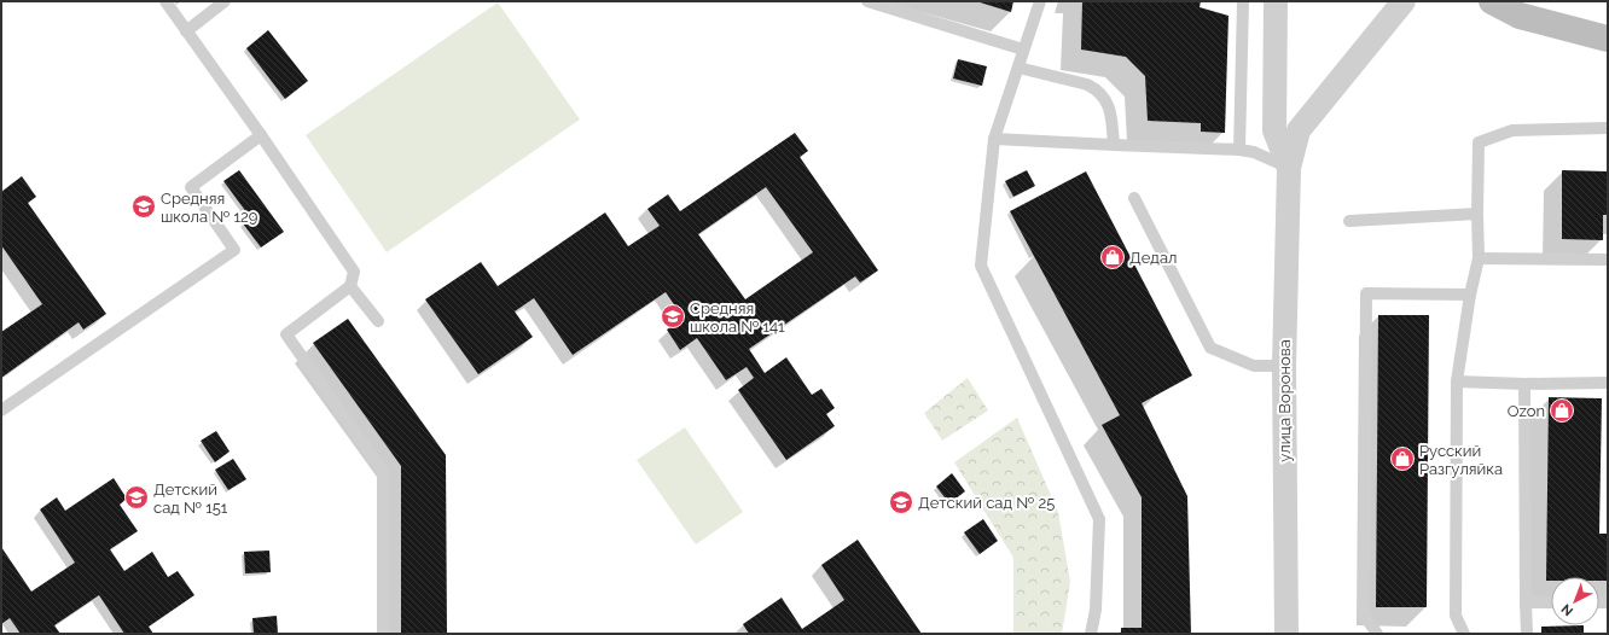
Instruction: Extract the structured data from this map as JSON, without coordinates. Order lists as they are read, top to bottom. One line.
{"streets":{"street":["улица Воронова"]},"places":{"school or university":["Средняя школа № 129","Средняя школа № 141","Детский сад № 151","Детский сад № 25"],"shop":["Дедал","Ozon","Русский Разгуляйка"]},"north":"bottom left"}
